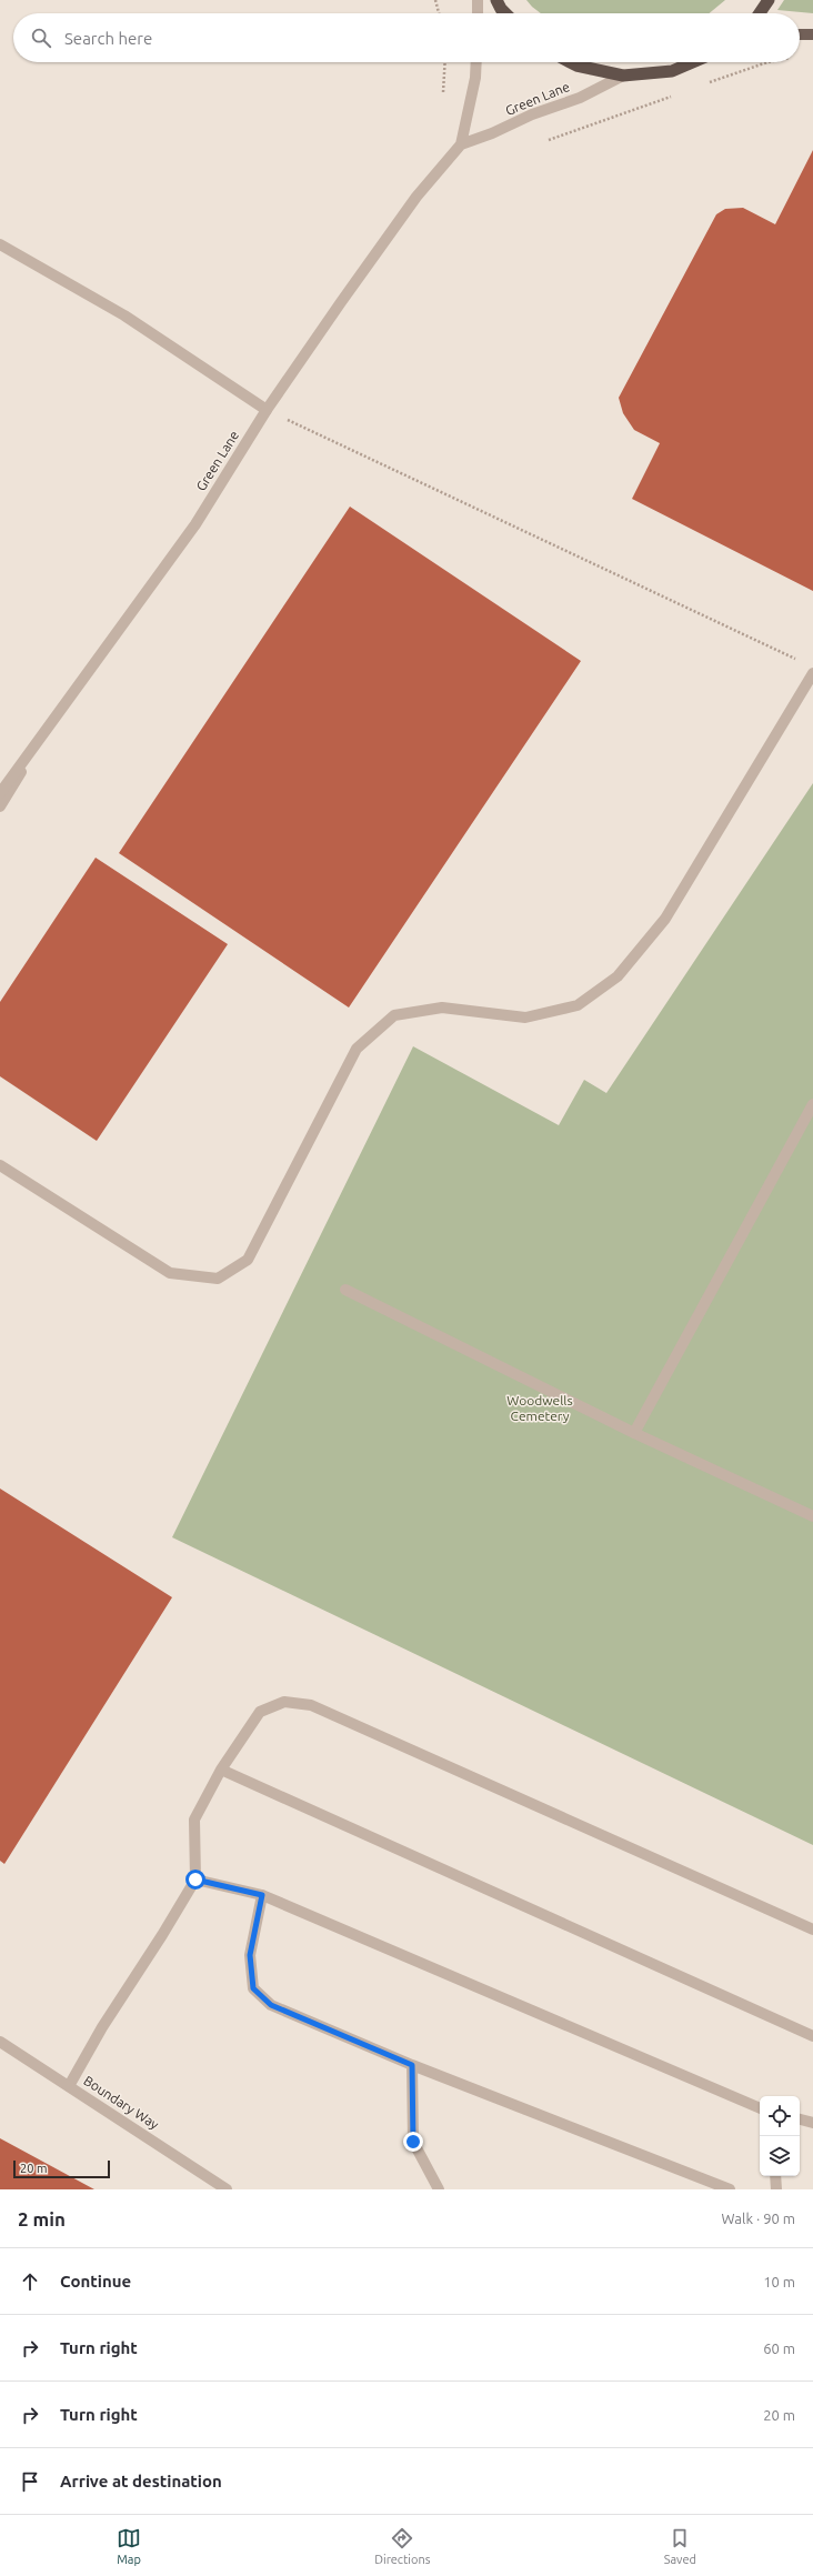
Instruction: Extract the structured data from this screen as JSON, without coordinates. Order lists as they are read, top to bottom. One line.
{"streets":{"street":["Green Lane","Boundary Way"]},"parks":["Woodwells Cemetery"],"scale_bar":"20 m","page":{"search":"Search here","scale":"20 m","heading":["2 min","Walk · 90 m"],"list":[["Continue","10 m"],["Turn right","60 m"],["Turn right","20 m"],"Arrive at destination"],"nav":["Map","Directions","Saved"]}}
